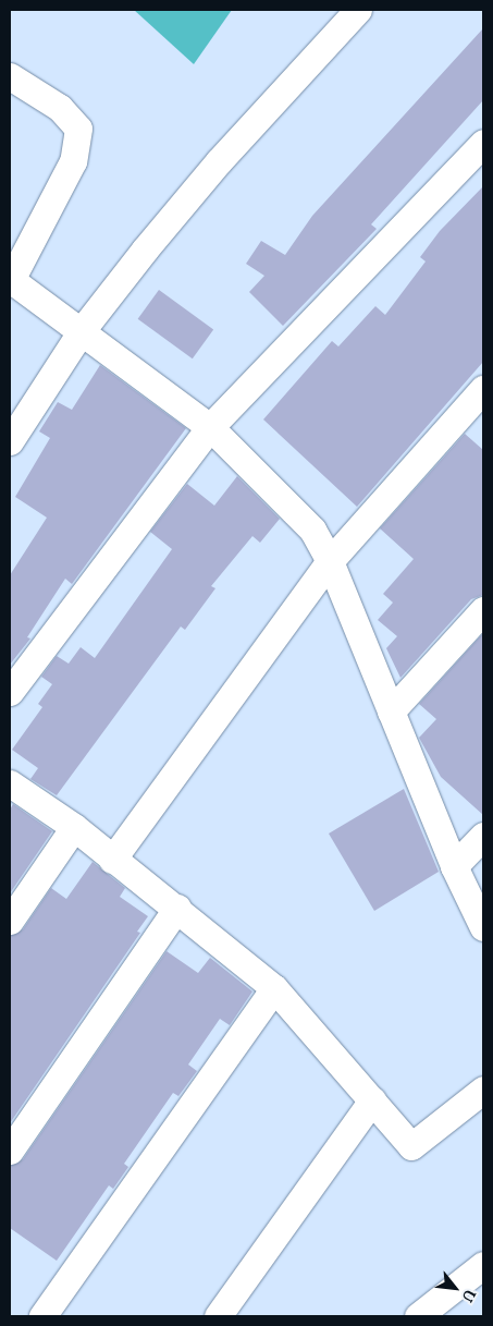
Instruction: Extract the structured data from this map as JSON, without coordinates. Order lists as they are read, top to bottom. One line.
{"north":"bottom right"}
